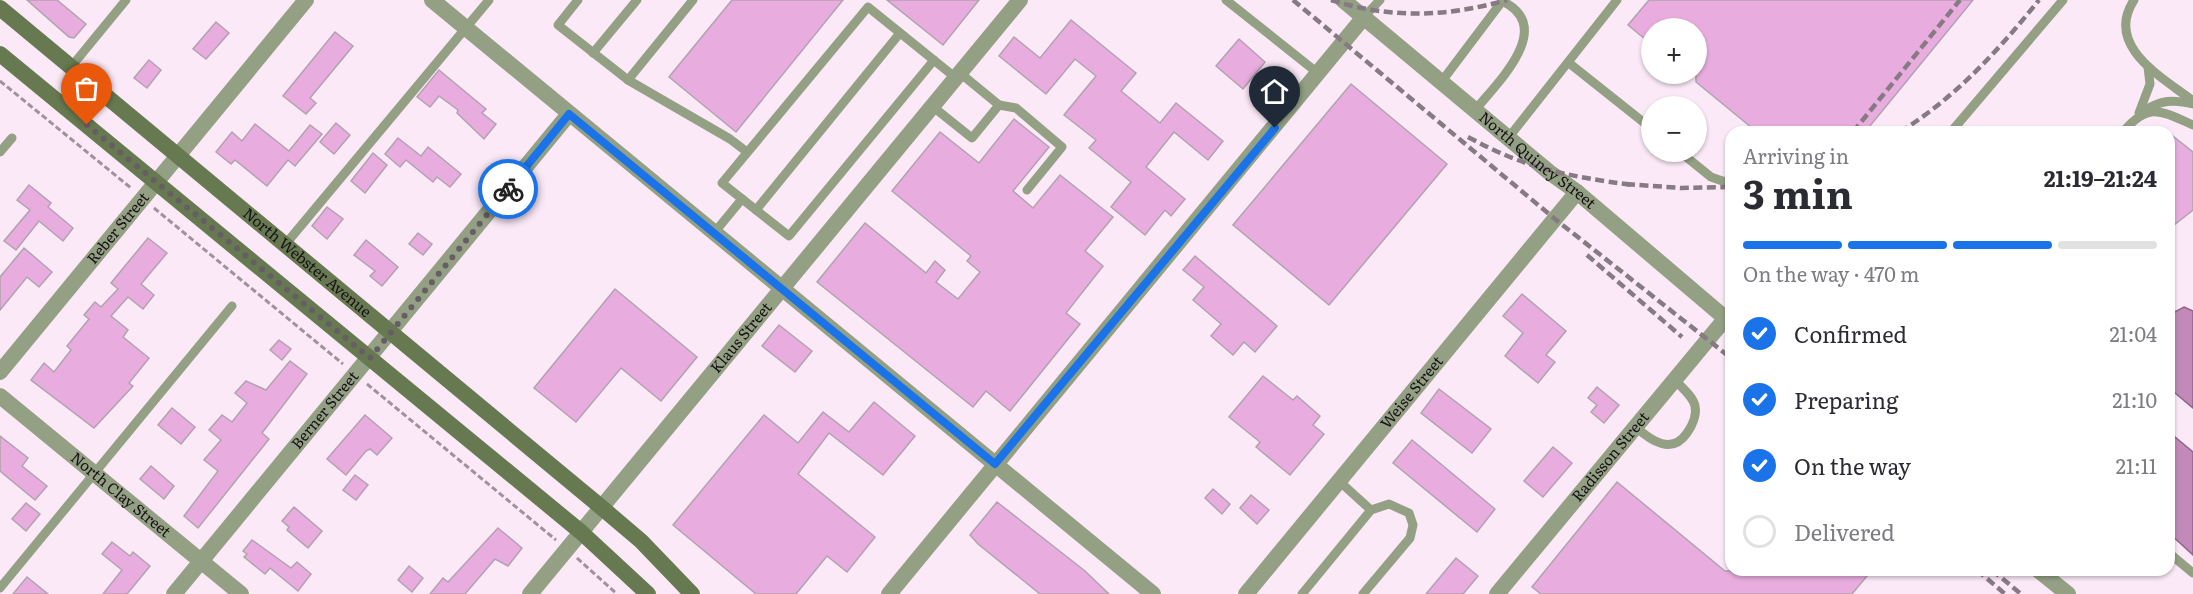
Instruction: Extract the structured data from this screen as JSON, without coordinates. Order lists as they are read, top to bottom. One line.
{"streets":{"main road":["North Webster Avenue"],"street":["North Quincy Street","Reber Street","Klaus Street","Weise Street","Berner Street","Radisson Street","North Clay Street"]},"crossings":[["North Quincy Street","Weise Street"],["Reber Street","North Webster Avenue"],["North Webster Avenue","Klaus Street"],["North Webster Avenue","Berner Street"],["Berner Street","North Clay Street"]],"page":{"map_buttons":["+","−"],"heading":["3 min","Arriving in","21:19–21:24"],"bar":"On the way · 470 m","list":[["Confirmed","21:04"],["Preparing","21:10"],["On the way","21:11"],"Delivered"]}}
